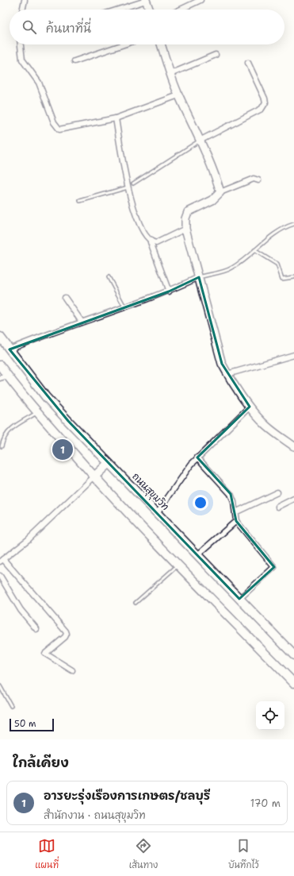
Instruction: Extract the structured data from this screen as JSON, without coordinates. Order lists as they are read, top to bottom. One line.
{"streets":{"main road":["ถนนสุขุมวิท"]},"scale_bar":"50 m","page":{"search":"ค้นหาที่นี่","pins":"1","scale":"50 m","heading":"ใกล้เคียง","list":[{"mark":"1","name":"อารยะรุ่งเรืองการเกษตร/ชลบุรี","note":"สำนักงาน · ถนนสุขุมวิท","value":"170 m"}],"nav":["แผนที่","เส้นทาง","บันทึกไว้"]}}
